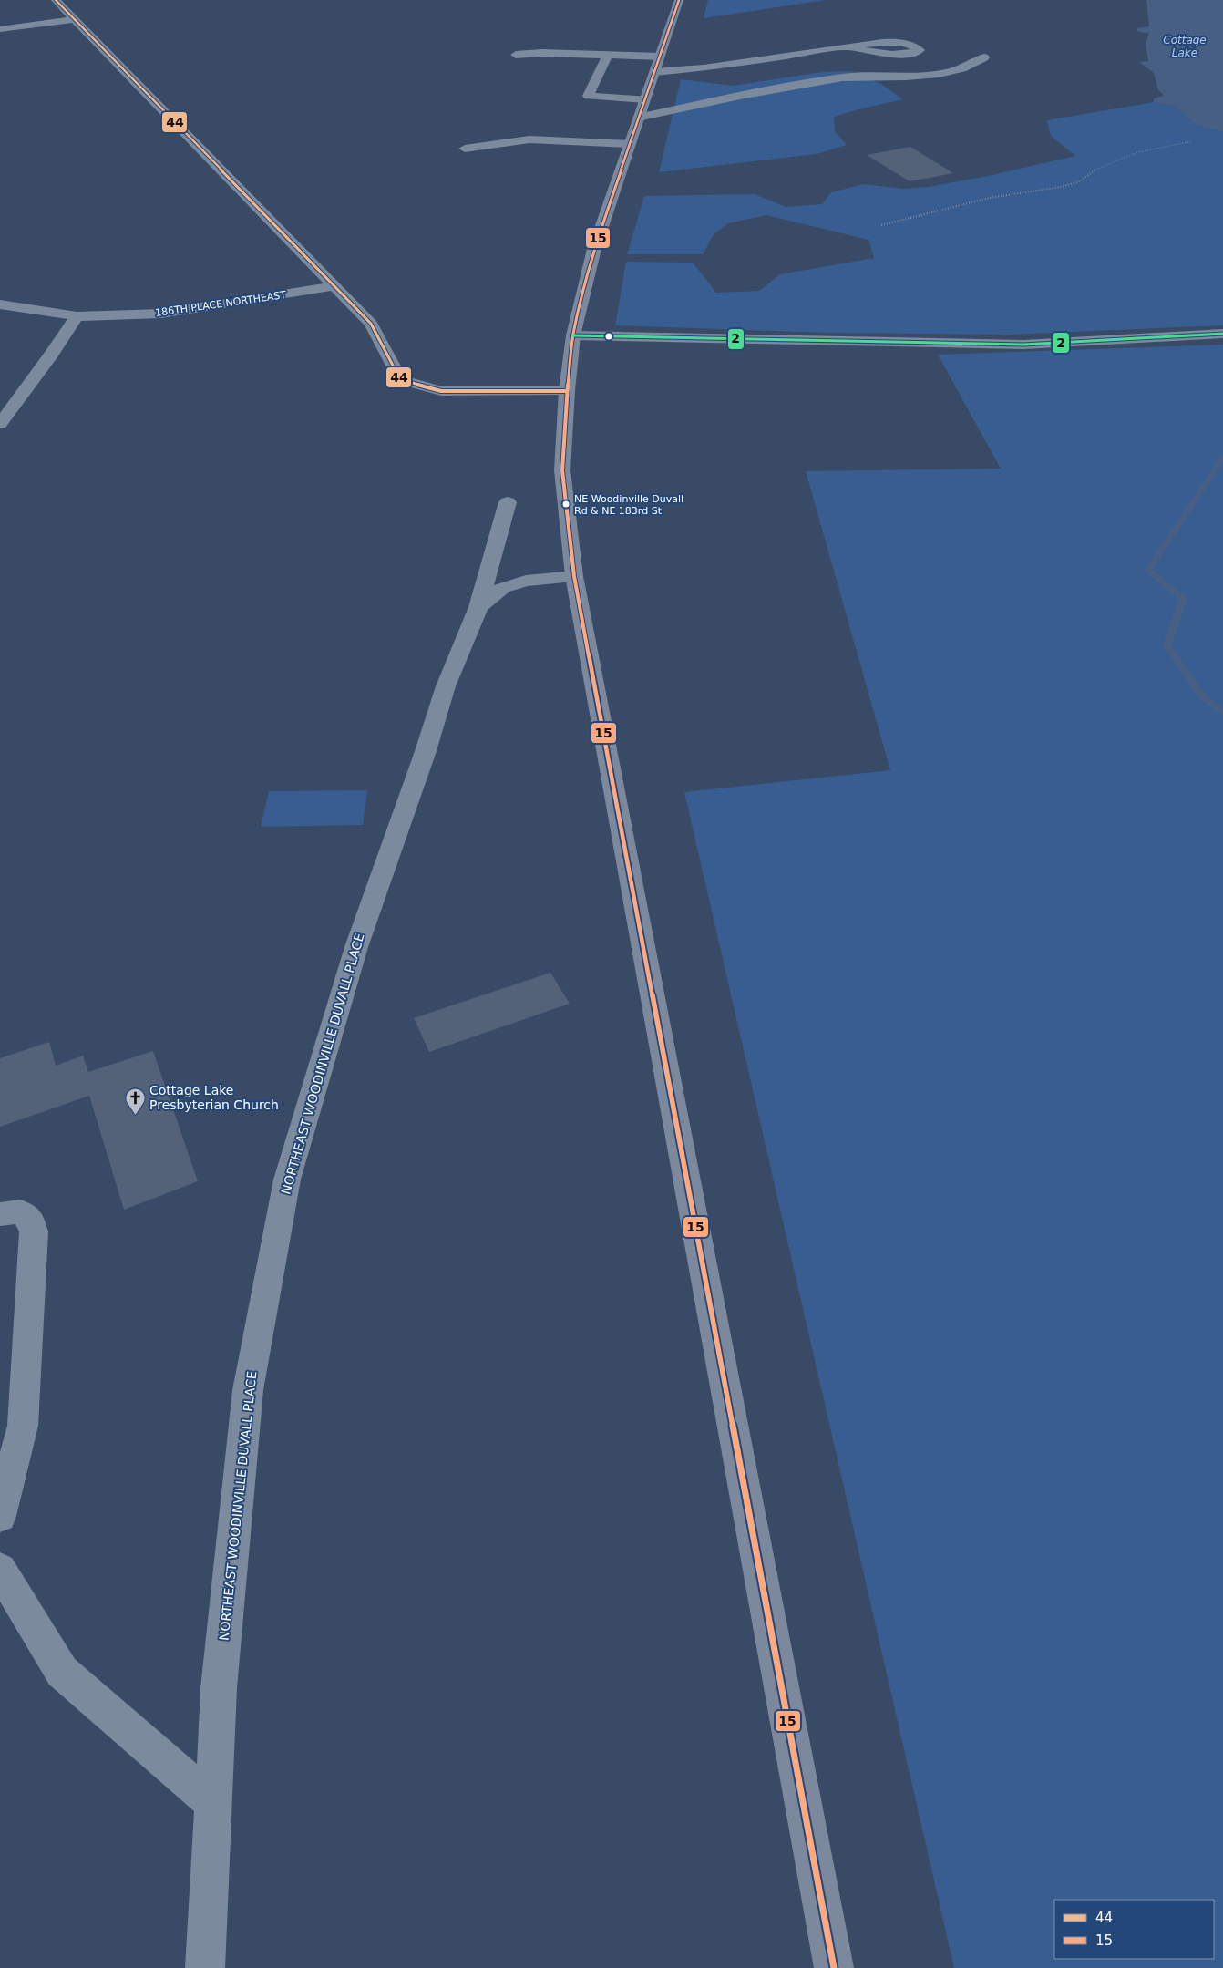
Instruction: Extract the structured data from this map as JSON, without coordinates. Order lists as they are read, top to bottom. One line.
{"streets":{"street":["186TH PLACE NORTHEAST","NORTHEAST WOODINVILLE DUVALL PLACE"]},"water":["Cottage Lake"],"places":{"other":["NE Woodinville Duvall Rd & NE 183rd St"],"church":["Cottage Lake Presbyterian Church"]},"lines":["transit line 44","transit line 15","transit line 2"],"legend":["44","15"]}
